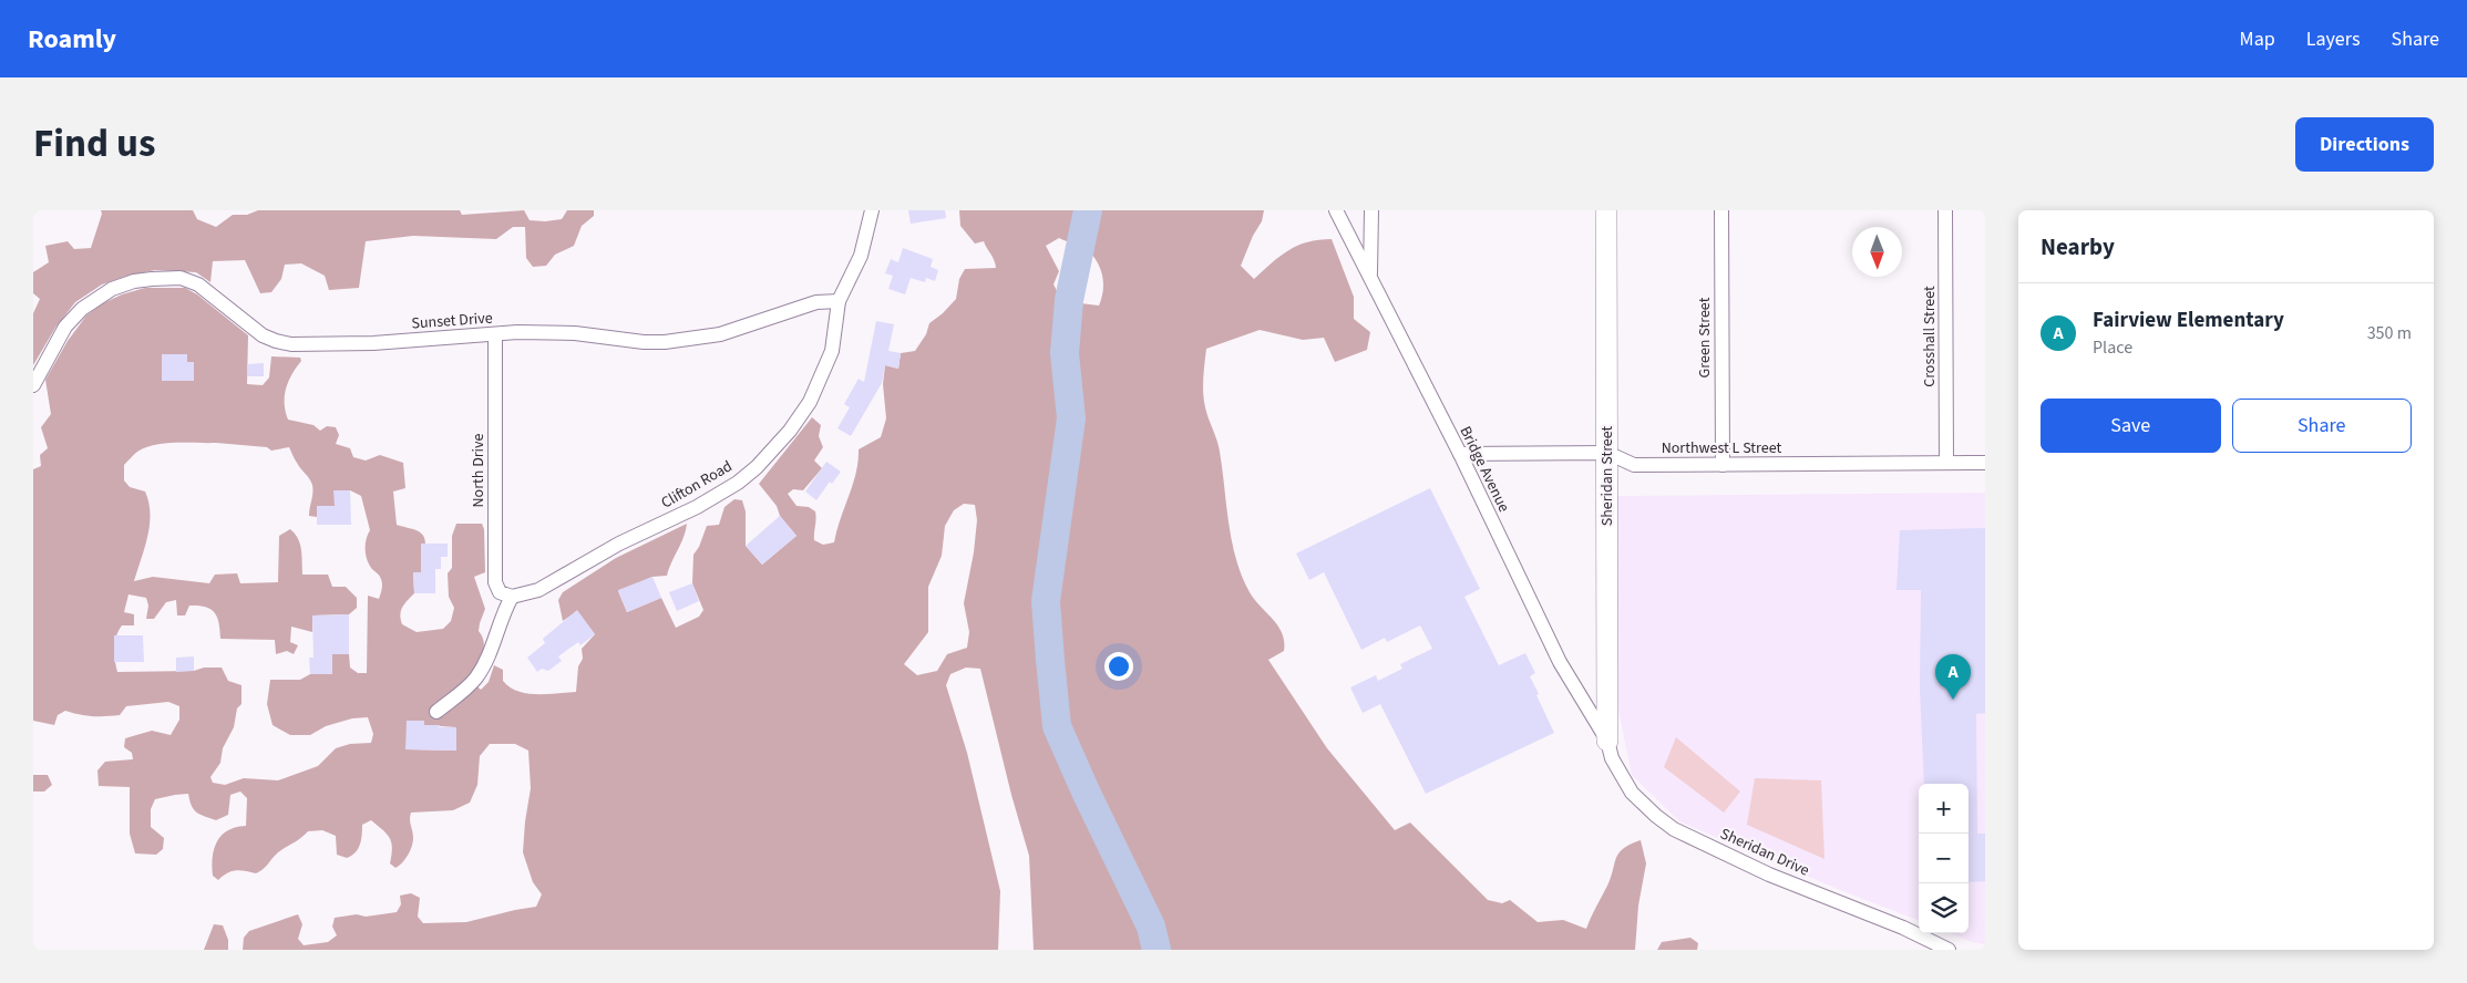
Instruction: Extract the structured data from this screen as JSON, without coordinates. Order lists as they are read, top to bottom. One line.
{"streets":{"street":["Sunset Drive","Crosshall Street","Green Street","Northwest L Street","Bridge Avenue","North Drive","Sheridan Street","Clifton Road","Sheridan Drive"]},"crossings":[["Sunset Drive","North Drive"],["Sunset Drive","Clifton Road"],["Crosshall Street","Northwest L Street"],["Green Street","Northwest L Street"],["Northwest L Street","Bridge Avenue"],["Northwest L Street","Sheridan Street"],["Bridge Avenue","Sheridan Street"],["Bridge Avenue","Sheridan Drive"],["North Drive","Clifton Road"],["Sheridan Street","Sheridan Drive"]],"north":"bottom","page":{"header":"Roamly","nav":["Map","Layers","Share"],"title":"Find us","buttons":["Directions",["Save","Share"]],"heading":"Nearby","list":[{"mark":"A","name":"Fairview Elementary","note":"Place","value":"350 m"}],"pins":"A","map_buttons":["+","−"]}}
